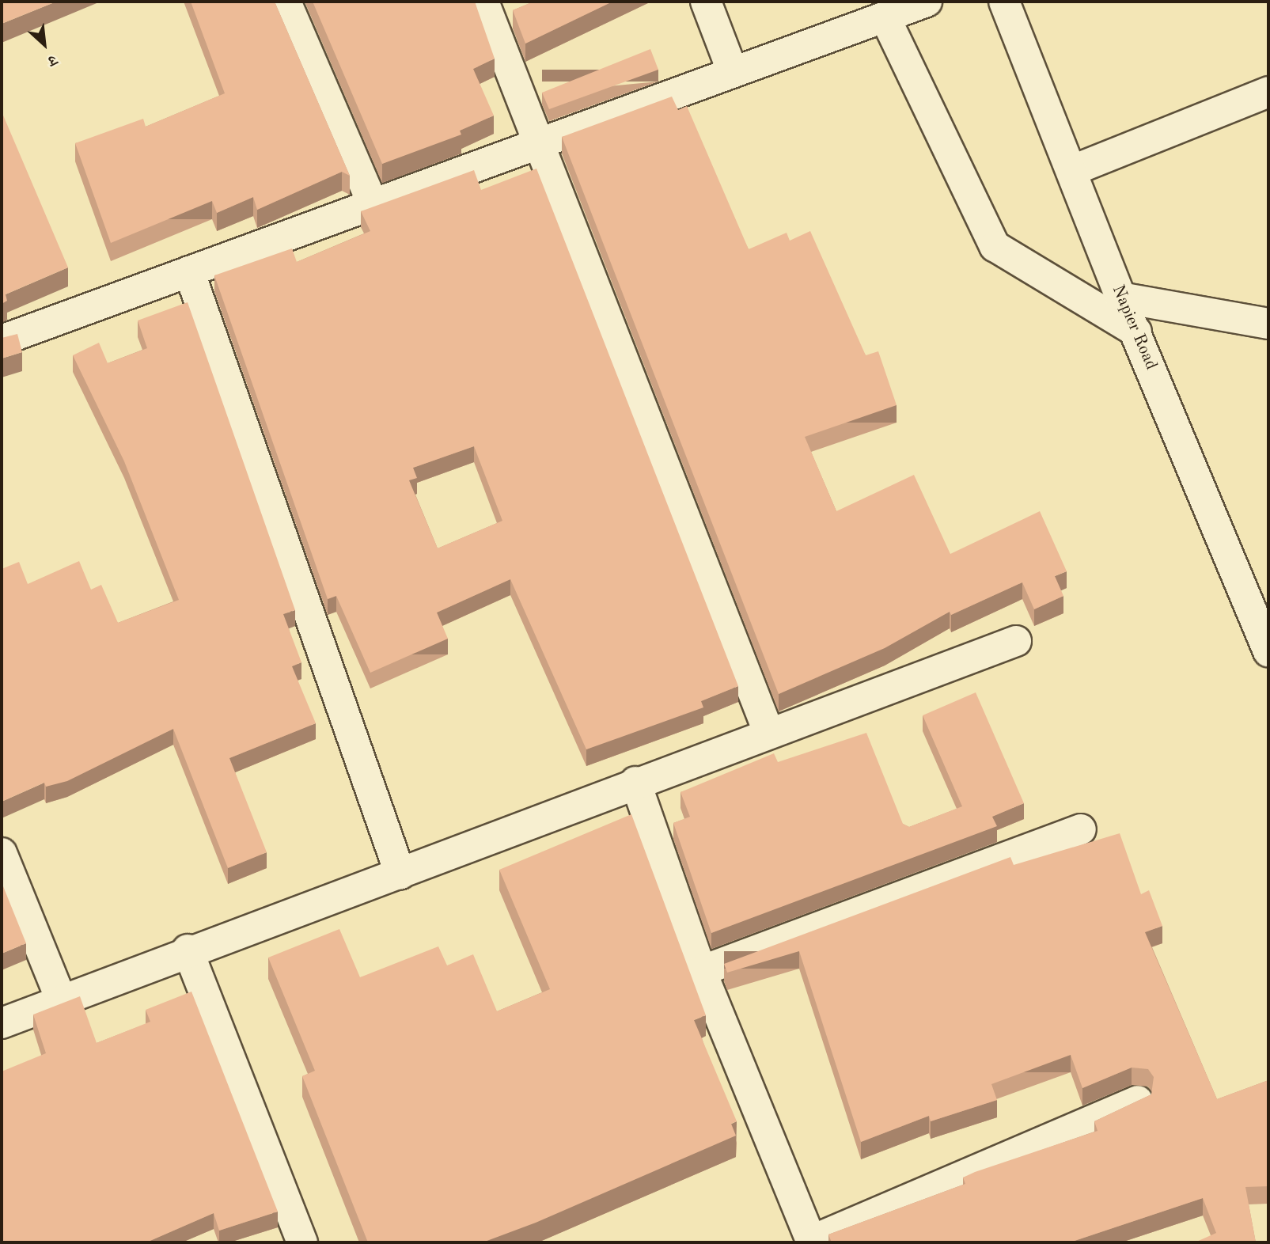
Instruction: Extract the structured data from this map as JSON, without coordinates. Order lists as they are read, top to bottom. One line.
{"streets":{"street":["Napier Road"]},"north":"bottom right"}
